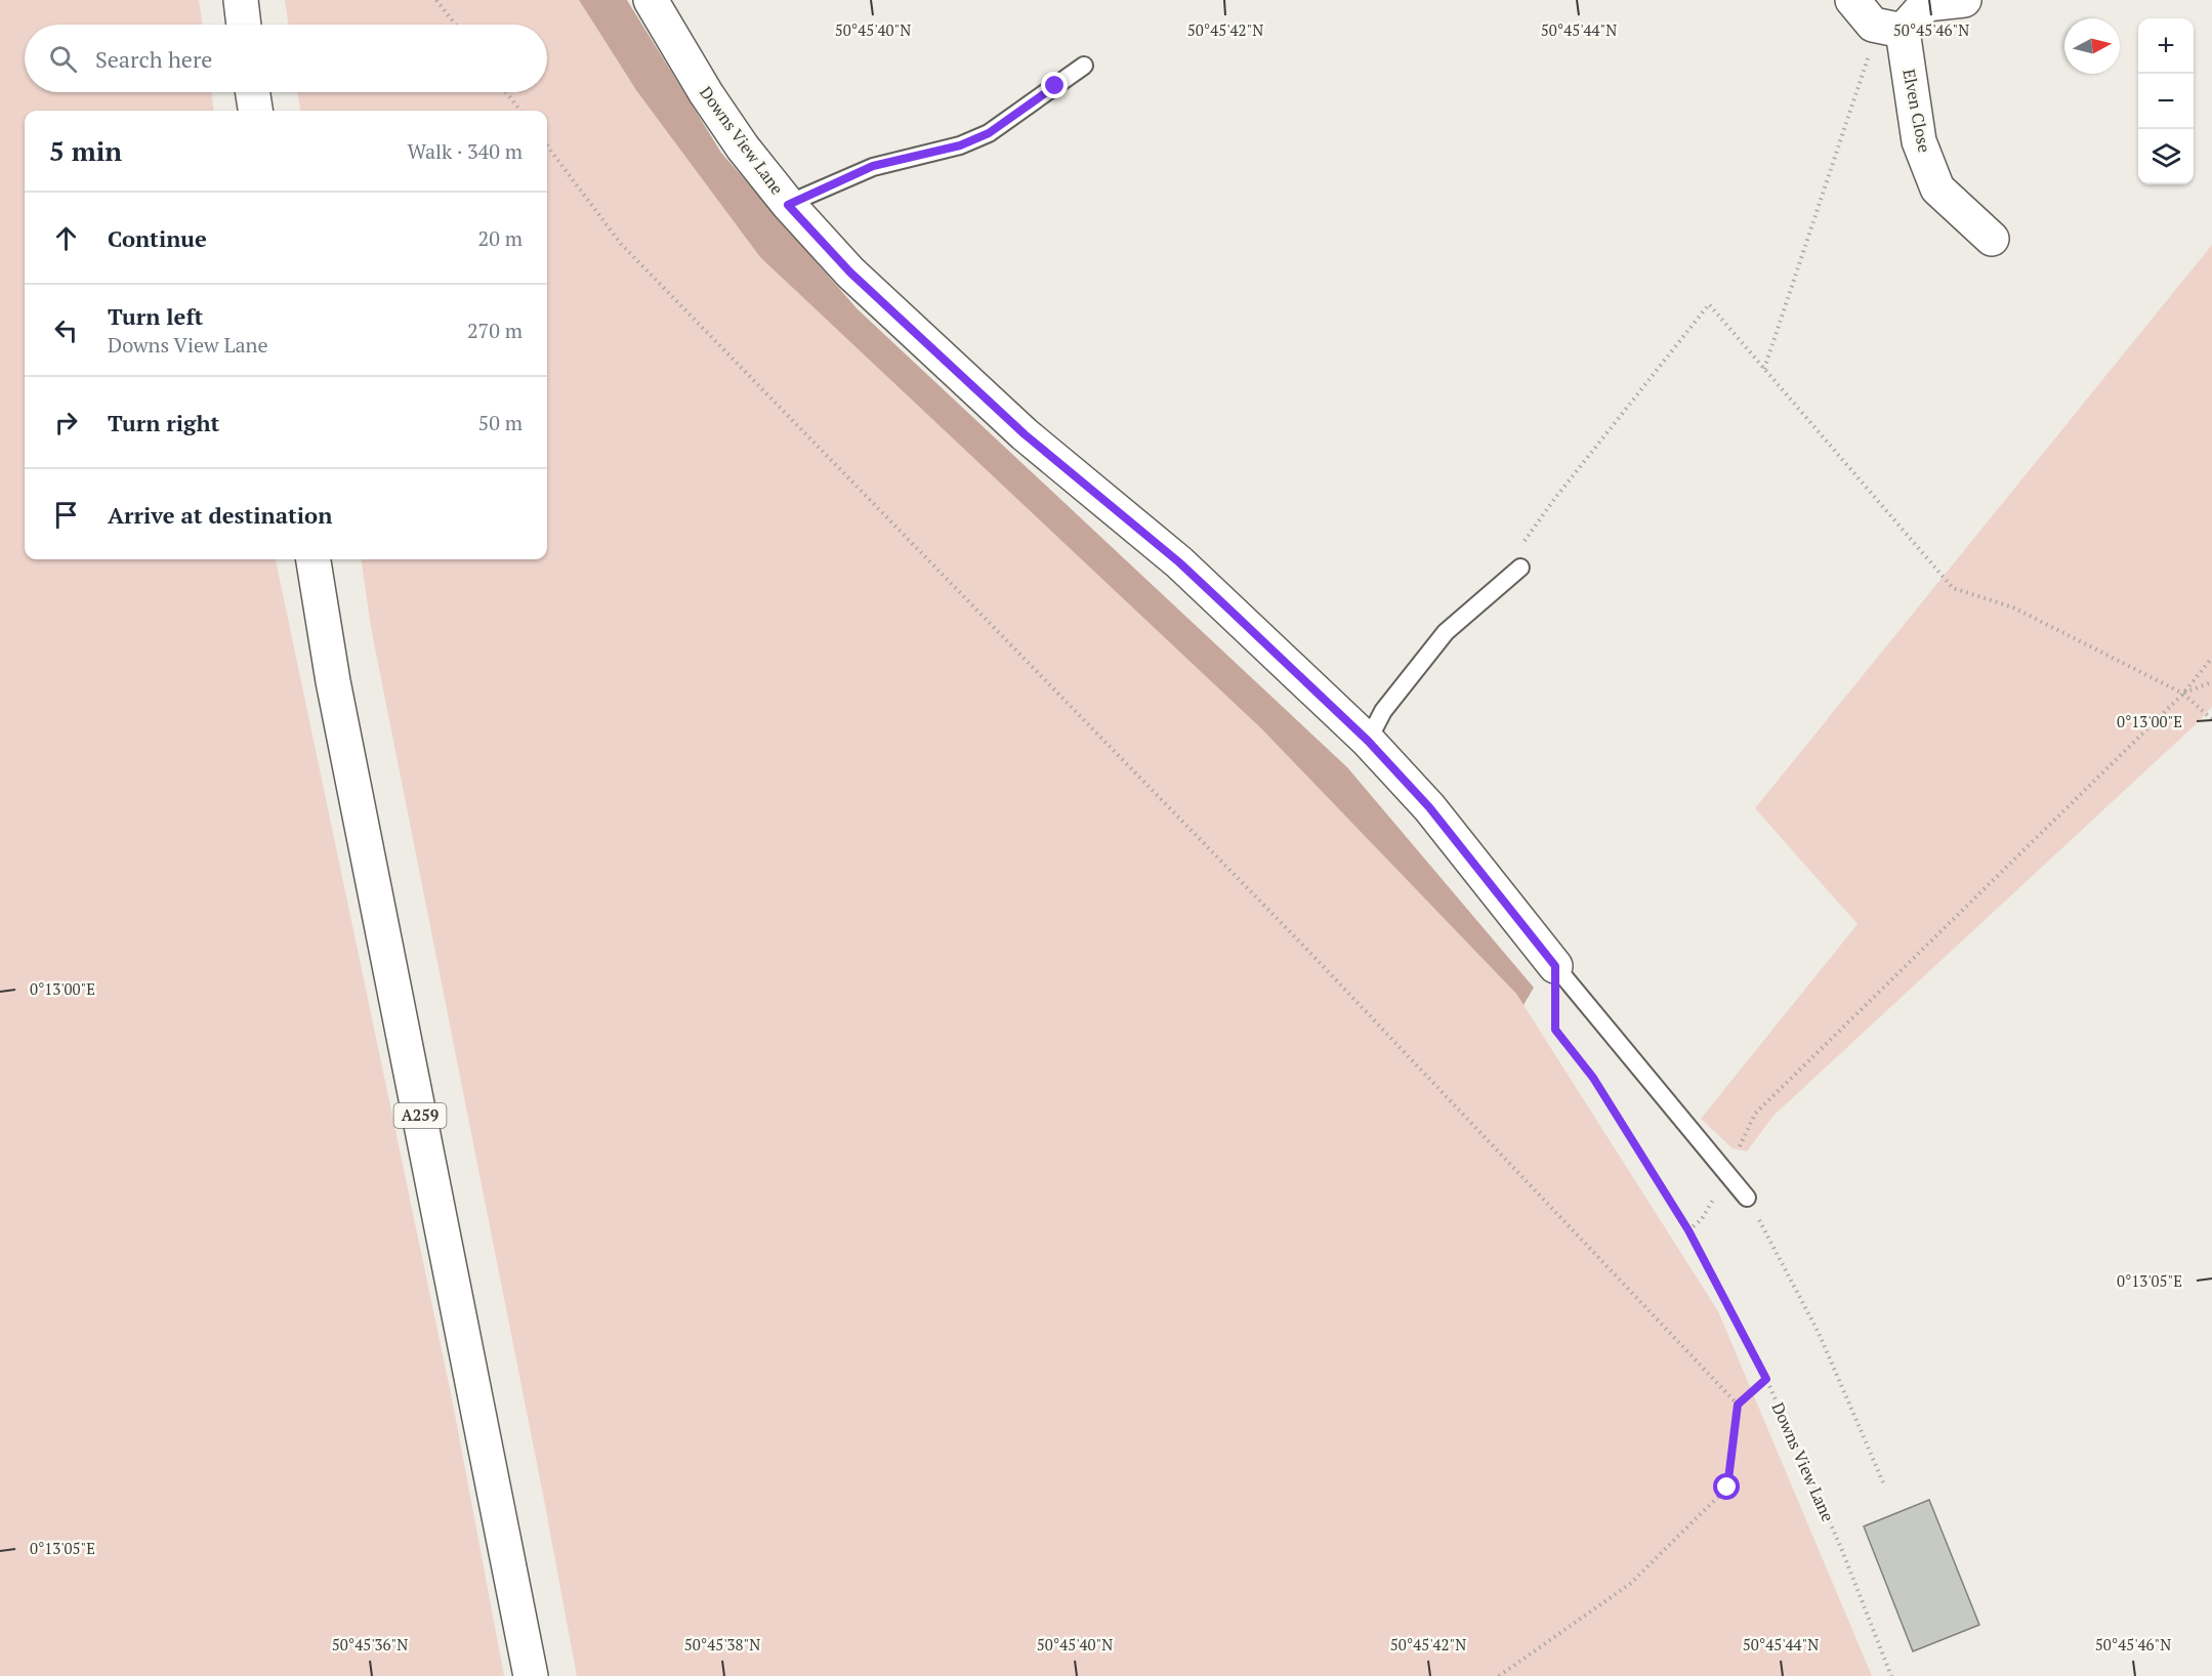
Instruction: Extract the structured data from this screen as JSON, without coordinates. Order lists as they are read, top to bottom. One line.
{"streets":{"street":["Elven Close","Downs View Lane","A259"]},"north":"right","page":{"map_buttons":["+","−"],"search":"Search here","heading":["5 min","Walk · 340 m"],"list":[["Continue","20 m"],["Turn left","Downs View Lane","270 m"],["Turn right","50 m"],"Arrive at destination"]},"coordinates":["50°45'40\"N","50°45'42\"N","50°45'44\"N","50°45'46\"N","0°13'00\"E","0°13'05\"E","50°45'36\"N","50°45'38\"N"]}
